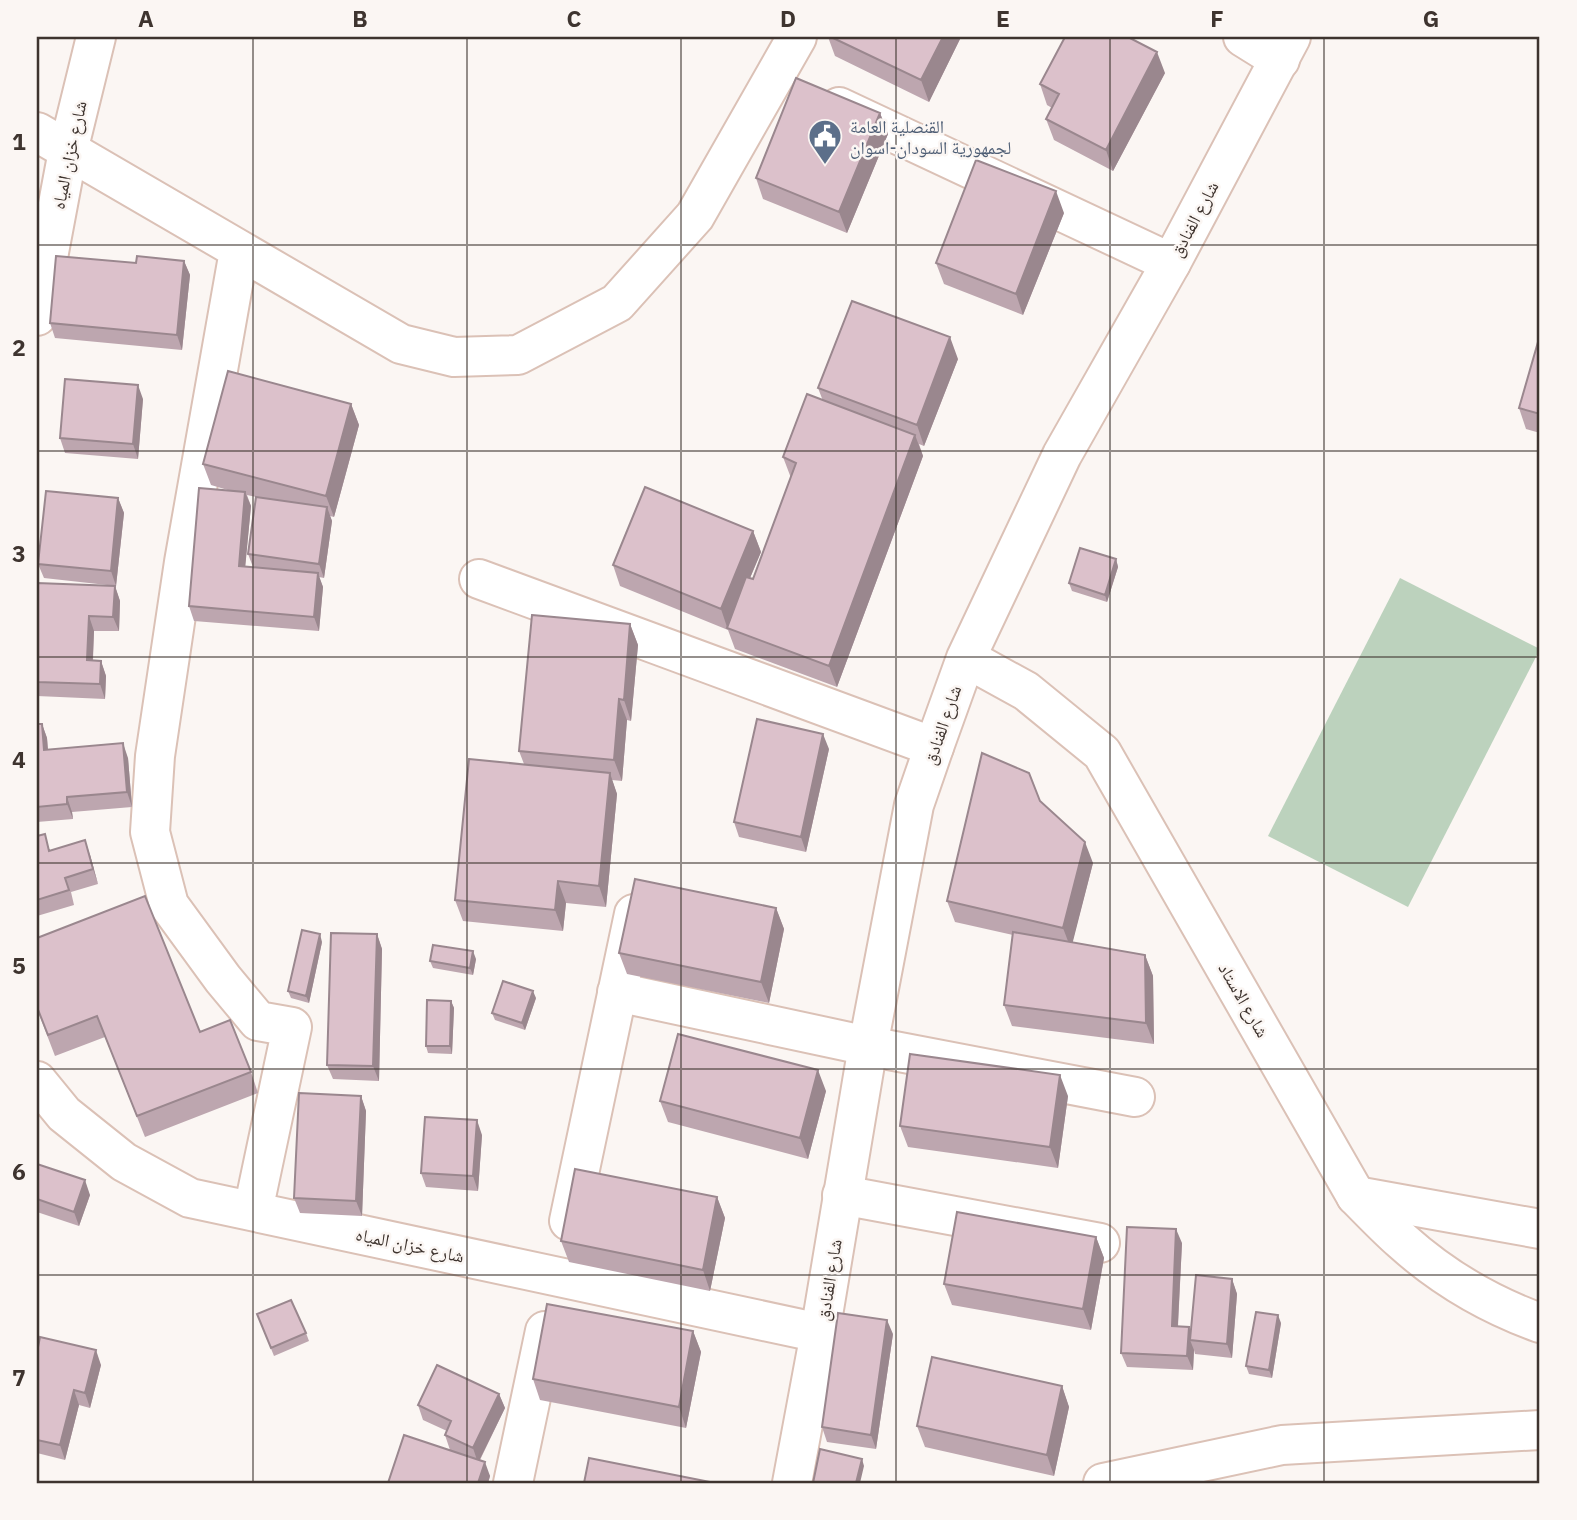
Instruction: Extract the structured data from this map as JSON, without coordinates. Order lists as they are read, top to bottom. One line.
{"streets":{"street":["شارع خزان المياه","شارع الفنادق","شارع الاستاد"]},"crossings":[["شارع خزان المياه","شارع الفنادق"],["شارع الفنادق","شارع الاستاد"]],"places":{"public building":["القنصلية العامة لجمهورية السودان-اسوان"]},"grid":{"columns":["A","B","C","D","E","F","G"],"rows":["1","2","3","4","5","6","7"]}}
